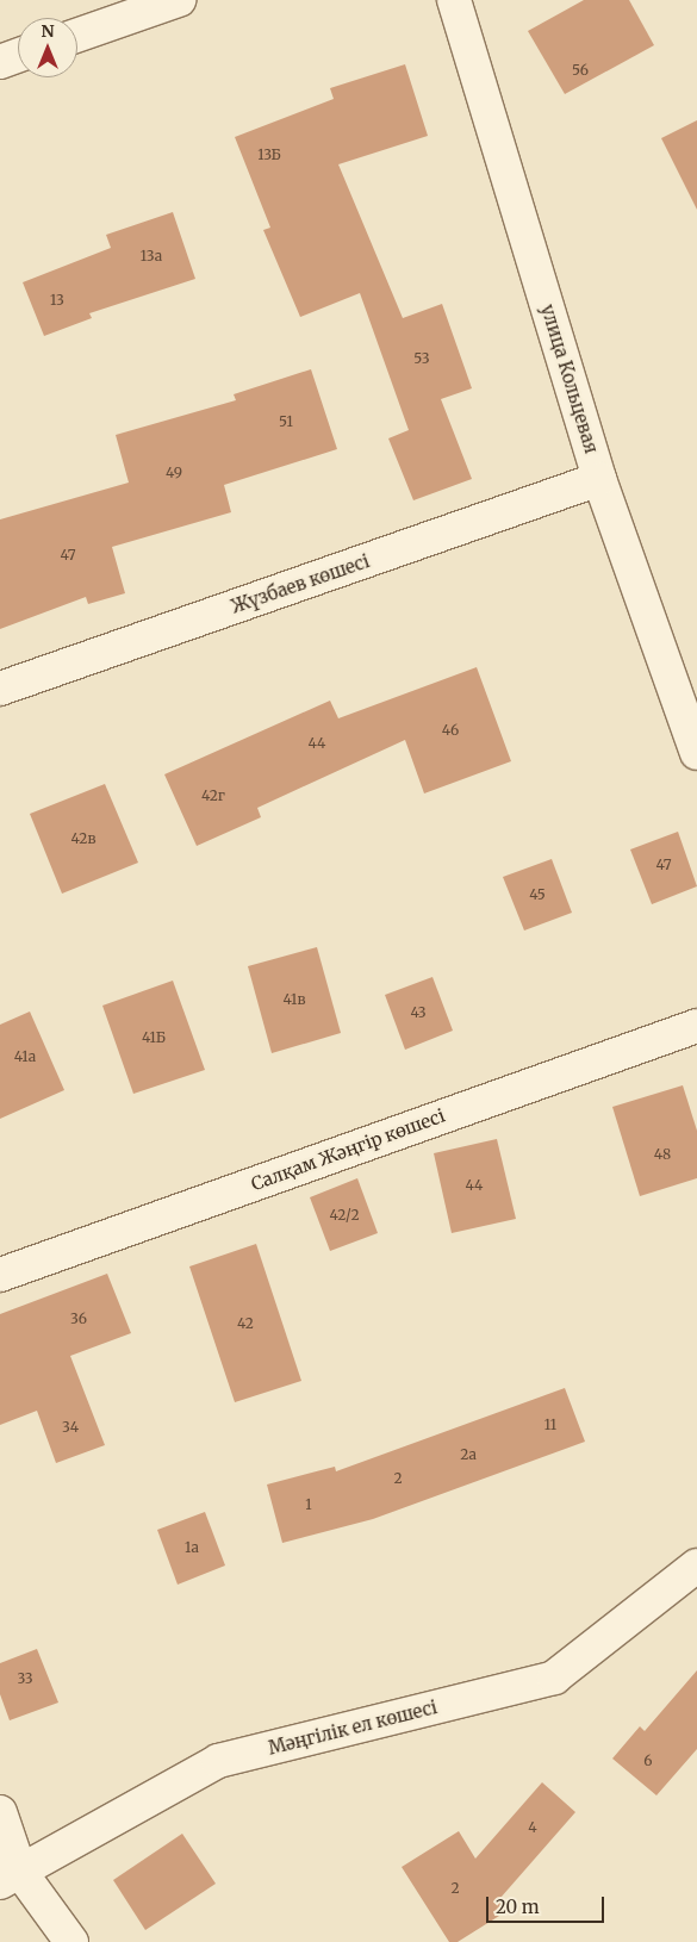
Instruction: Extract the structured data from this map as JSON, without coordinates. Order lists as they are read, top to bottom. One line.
{"streets":{"street":["улица Кольцевая","Жүзбаев көшесі","Салқам Жәңгір көшесі","Мәңгілік ел көшесі"]},"crossings":[["улица Кольцевая","Жүзбаев көшесі"]],"house_numbers":["56","13Б","13а","13","53","51","49","47","46","44","42г","42в","47","45","41в","43","41Б","41а","48","44","42/2","36","42","11","34","2а","2","1","1а","33","6","4","2"],"scale_bar":"20 m","north":"top"}
